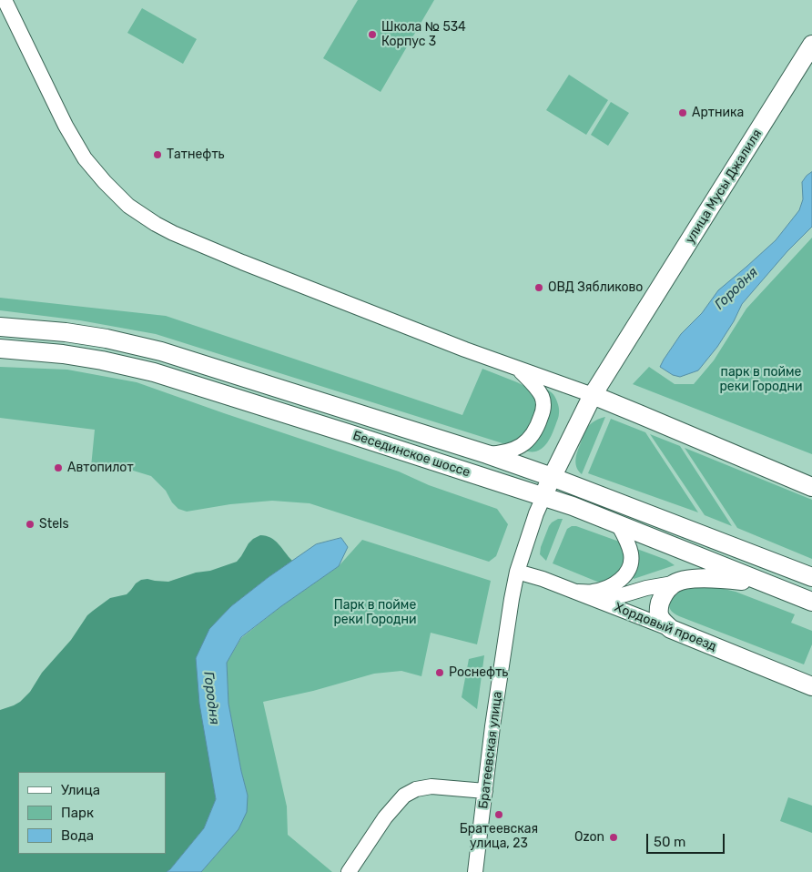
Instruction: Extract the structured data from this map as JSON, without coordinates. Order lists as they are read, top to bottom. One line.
{"streets":{"main road":["улица Мусы Джалиля","Бесединское шоссе","Хордовый проезд"],"street":["Братеевская улица"]},"crossings":[["улица Мусы Джалиля","Бесединское шоссе"],["улица Мусы Джалиля","Братеевская улица"],["Бесединское шоссе","Братеевская улица"],["Хордовый проезд","Братеевская улица"]],"water":["Городня"],"parks":["парк в пойме реки Городни","Парк в пойме реки Городни"],"places":["Школа № 534 Корпус 3","Артника","Татнефть","ОВД Зябликово","Автопилот","Stels","Роснефть","Братеевская улица, 23","Ozon"],"legend":["Улица","Парк","Вода"],"scale_bar":"50 m"}
